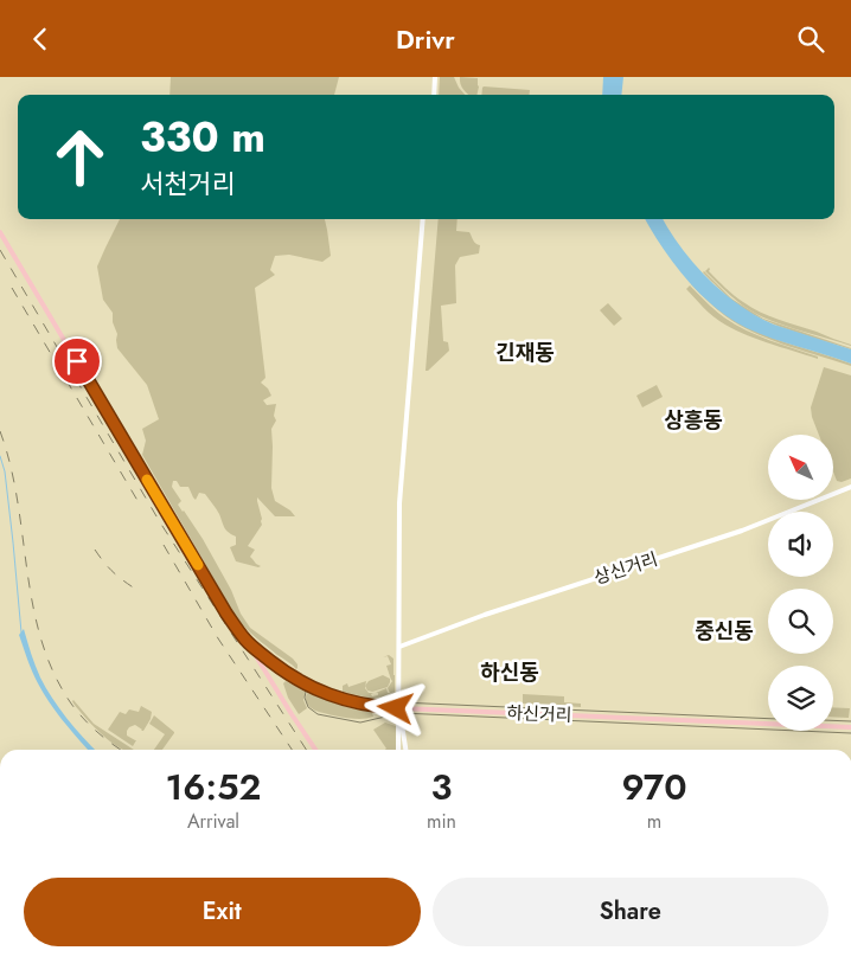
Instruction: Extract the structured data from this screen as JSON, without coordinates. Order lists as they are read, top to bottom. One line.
{"streets":{"main road":["상신거리","하신거리"]},"districts":["긴재동","상흥동","중신동","하신동"],"north":"top left","page":{"header":"Drivr","turn":["330 m","서천거리"],"eta":["16:52","Arrival","3","min","970","m"],"buttons":["Exit","Share"]}}
